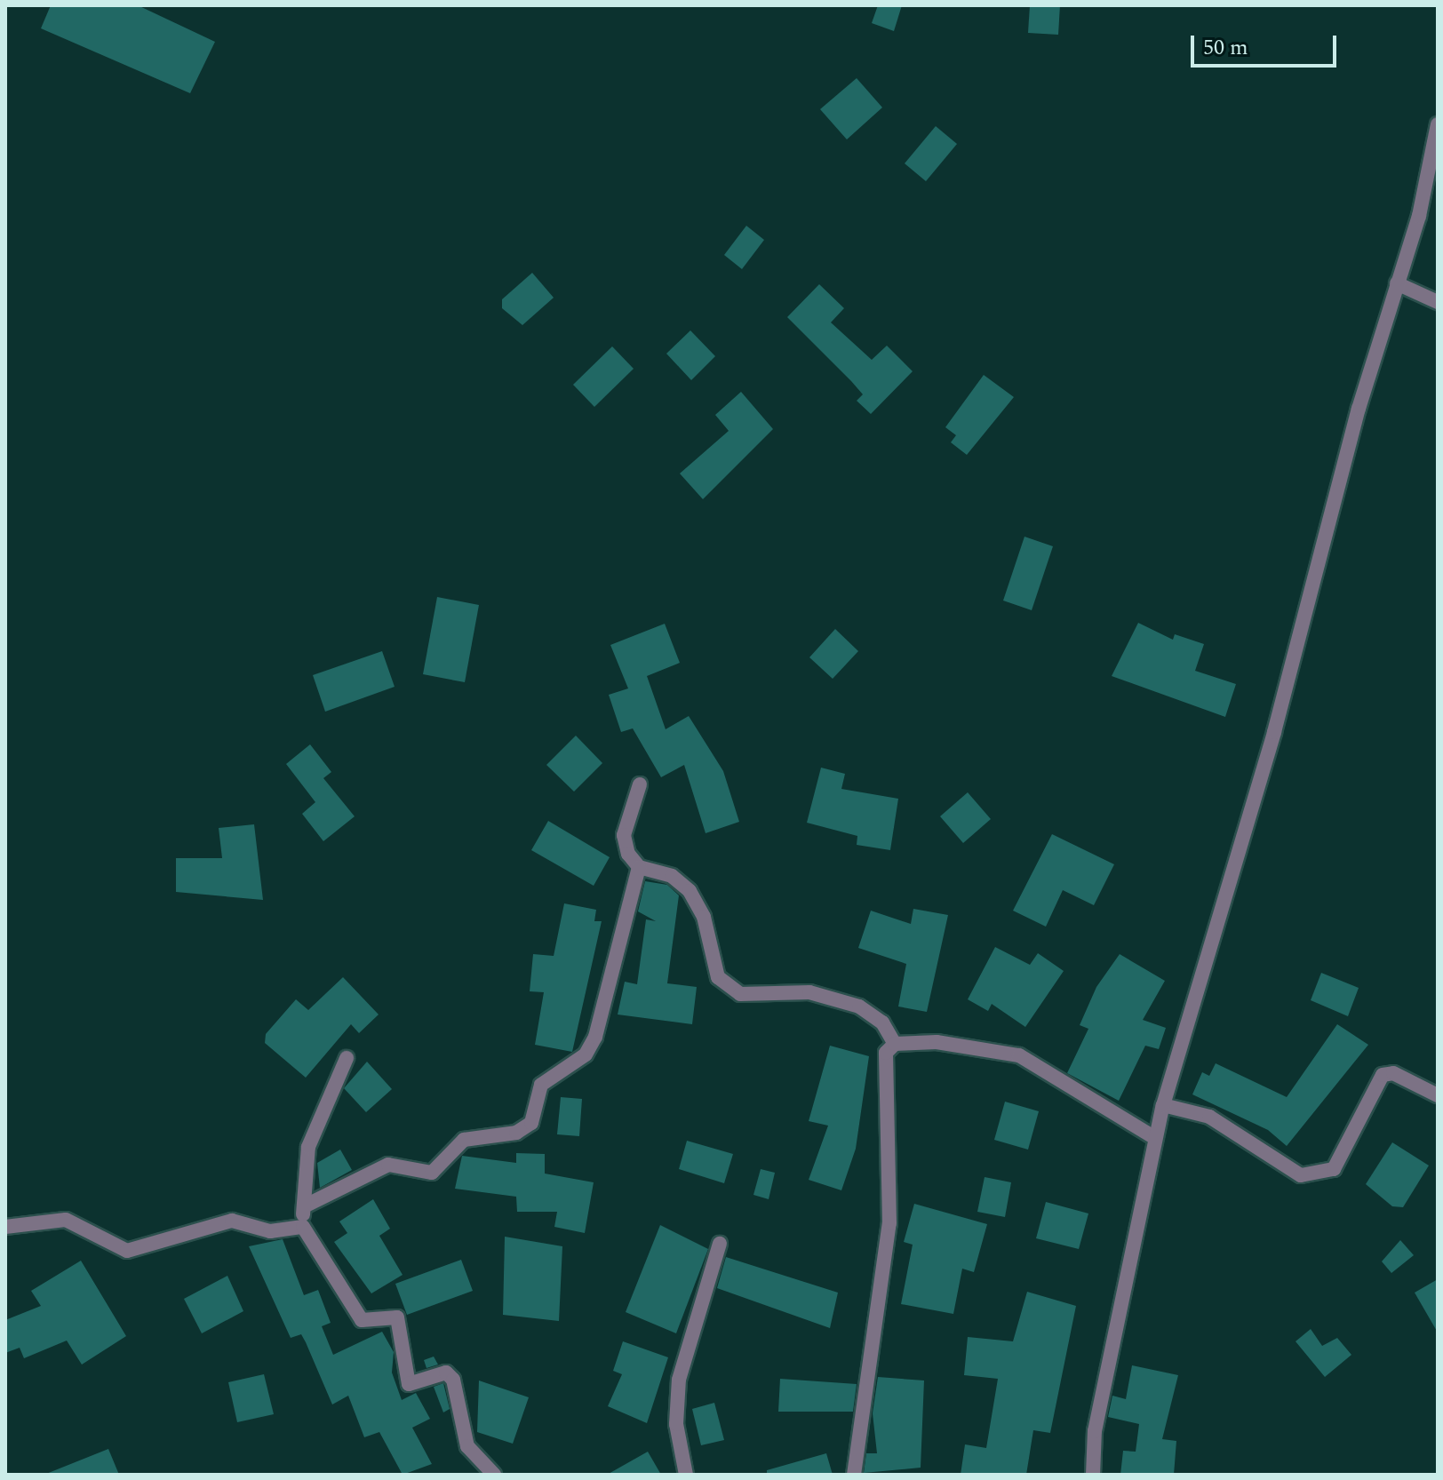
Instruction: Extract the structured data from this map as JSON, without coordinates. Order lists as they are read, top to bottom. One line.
{"scale_bar":"50 m"}
